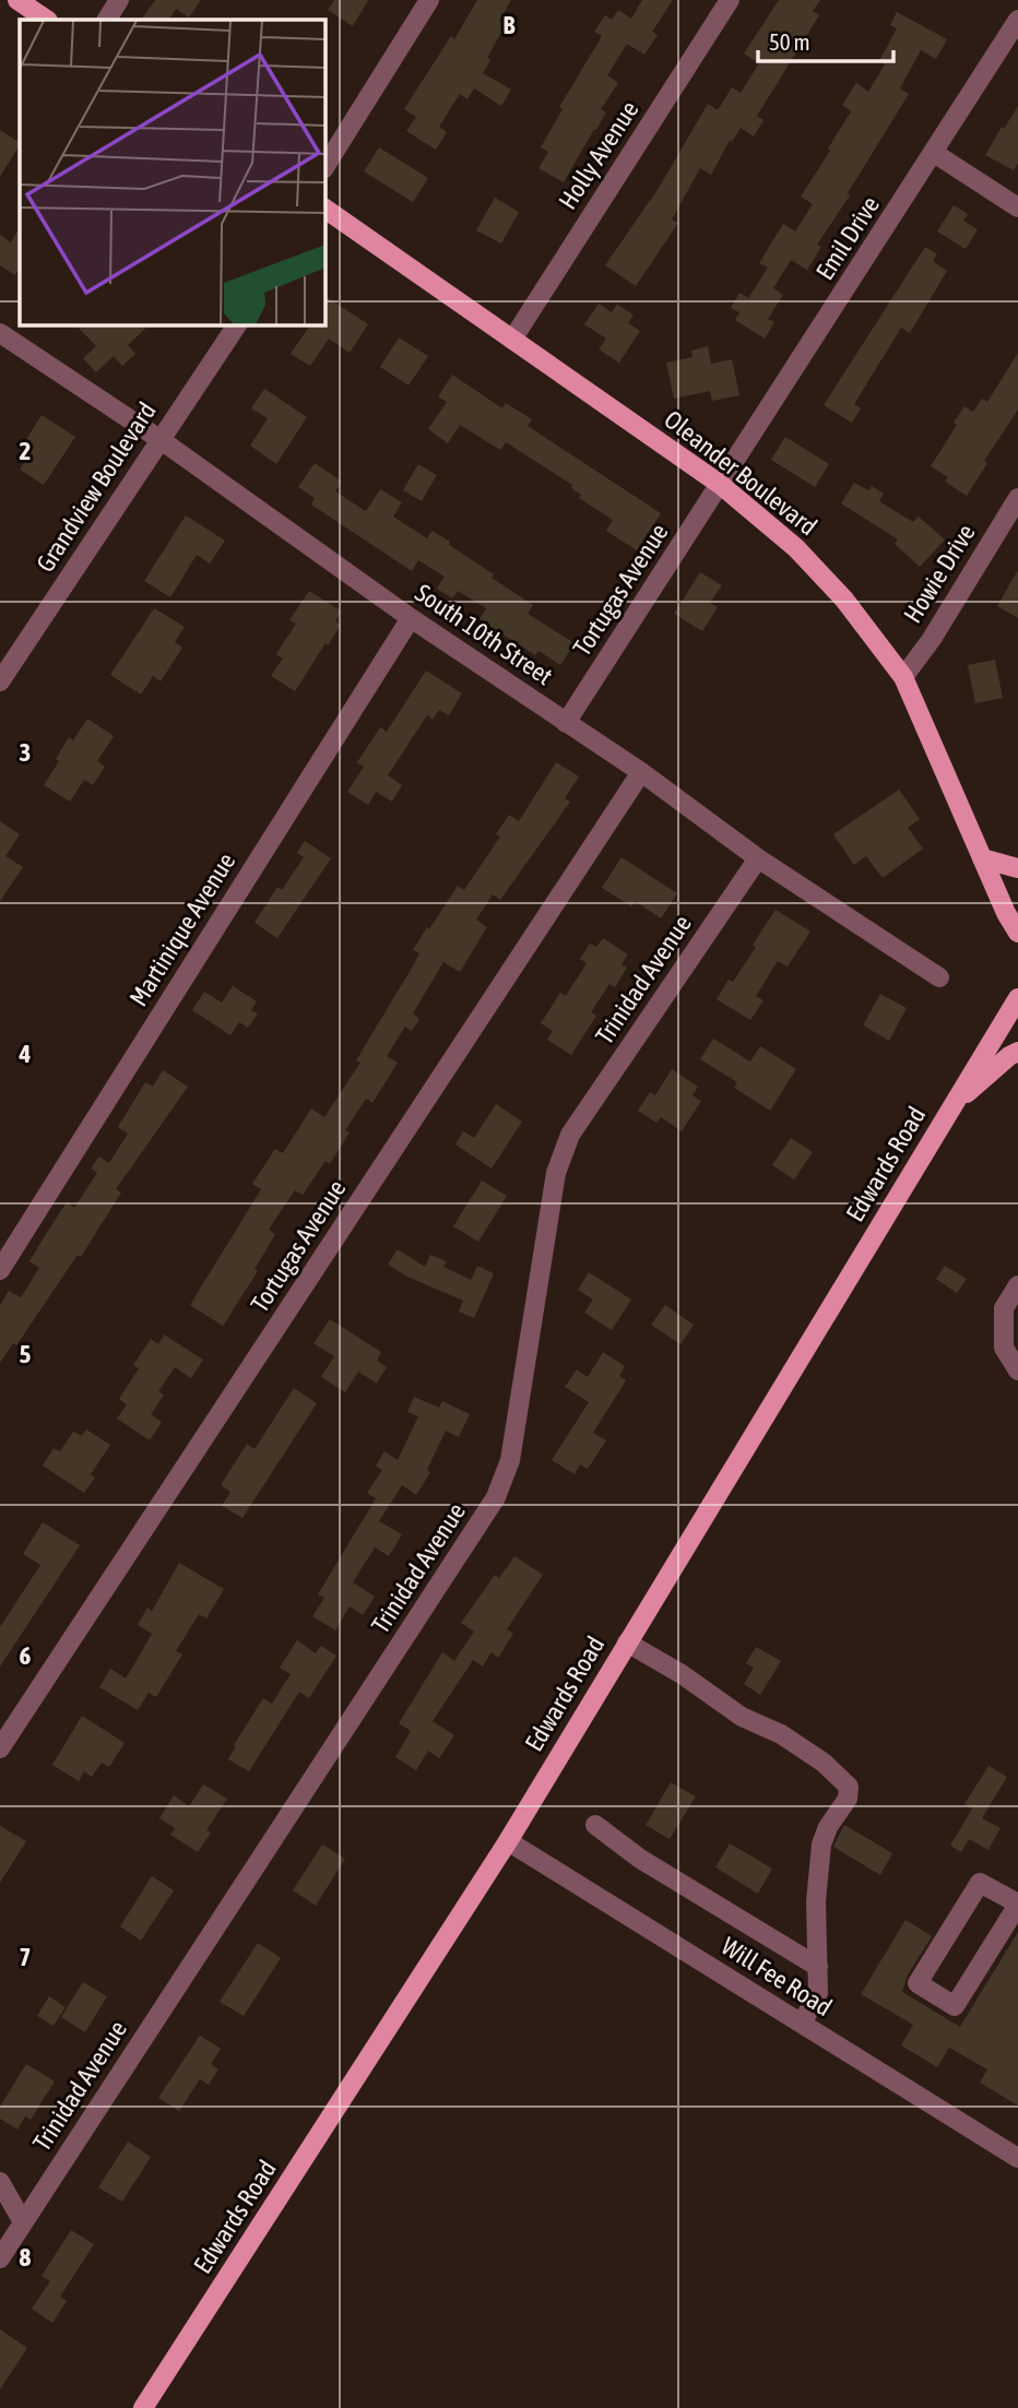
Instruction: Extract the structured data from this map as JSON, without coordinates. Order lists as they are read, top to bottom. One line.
{"streets":{"main road":["Oleander Boulevard","Edwards Road"],"street":["Holly Avenue","Emil Drive","Grandview Boulevard","Howie Drive","Tortugas Avenue","South 10th Street","Martinique Avenue","Trinidad Avenue","Will Fee Road"]},"crossings":[["Holly Avenue","Oleander Boulevard"],["Emil Drive","Oleander Boulevard"],["Emil Drive","Tortugas Avenue"],["Oleander Boulevard","Howie Drive"],["Oleander Boulevard","Tortugas Avenue"],["Grandview Boulevard","South 10th Street"],["Tortugas Avenue","South 10th Street"],["South 10th Street","Martinique Avenue"],["South 10th Street","Trinidad Avenue"],["Edwards Road","Will Fee Road"]],"scale_bar":"50 m","grid":{"columns":["B"],"rows":["2","3","4","5","6","7","8"]}}
